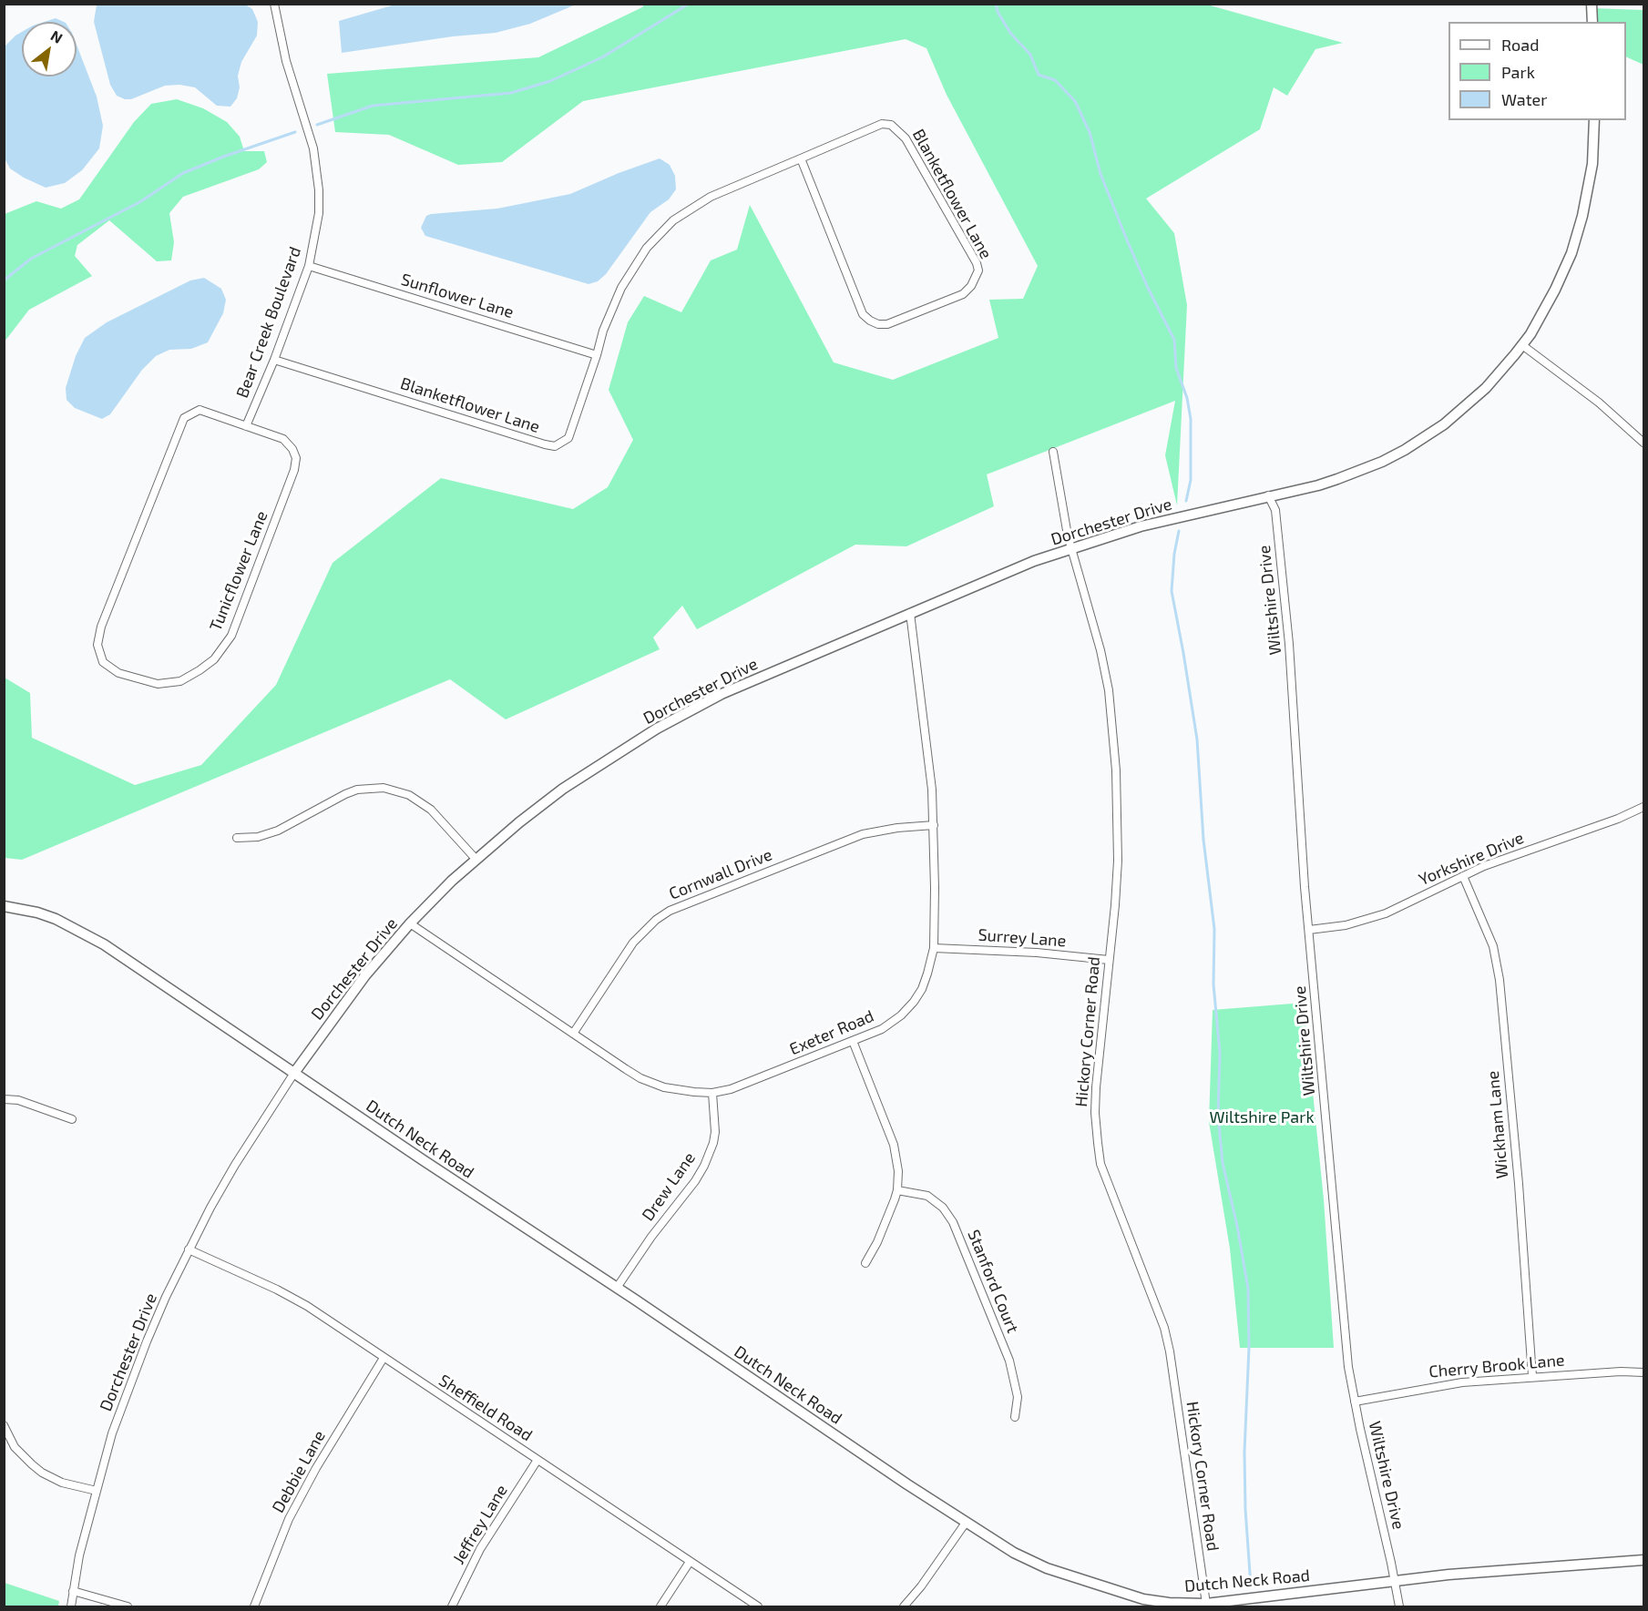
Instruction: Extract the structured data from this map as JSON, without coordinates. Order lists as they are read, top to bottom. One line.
{"streets":{"street":["Blanketflower Lane","Sunflower Lane","Bear Creek Boulevard","Dorchester Drive","Tunicflower Lane","Wiltshire Drive","Yorkshire Drive","Cornwall Drive","Surrey Lane","Hickory Corner Road","Exeter Road","Wickham Lane","Dutch Neck Road","Drew Lane","Stanford Court","Cherry Brook Lane","Sheffield Road","Debbie Lane","Jeffrey Lane"]},"crossings":[["Blanketflower Lane","Sunflower Lane"],["Blanketflower Lane","Bear Creek Boulevard"],["Sunflower Lane","Bear Creek Boulevard"],["Bear Creek Boulevard","Tunicflower Lane"],["Dorchester Drive","Wiltshire Drive"],["Dorchester Drive","Hickory Corner Road"],["Dorchester Drive","Exeter Road"],["Dorchester Drive","Dutch Neck Road"],["Dorchester Drive","Sheffield Road"],["Wiltshire Drive","Yorkshire Drive"],["Wiltshire Drive","Dutch Neck Road"],["Wiltshire Drive","Cherry Brook Lane"],["Yorkshire Drive","Wickham Lane"],["Cornwall Drive","Exeter Road"],["Surrey Lane","Hickory Corner Road"],["Surrey Lane","Exeter Road"],["Hickory Corner Road","Dutch Neck Road"],["Exeter Road","Drew Lane"],["Wickham Lane","Cherry Brook Lane"],["Dutch Neck Road","Drew Lane"],["Sheffield Road","Debbie Lane"],["Sheffield Road","Jeffrey Lane"]],"parks":["Wiltshire Park"],"legend":["Road","Park","Water"],"north":"top right"}
